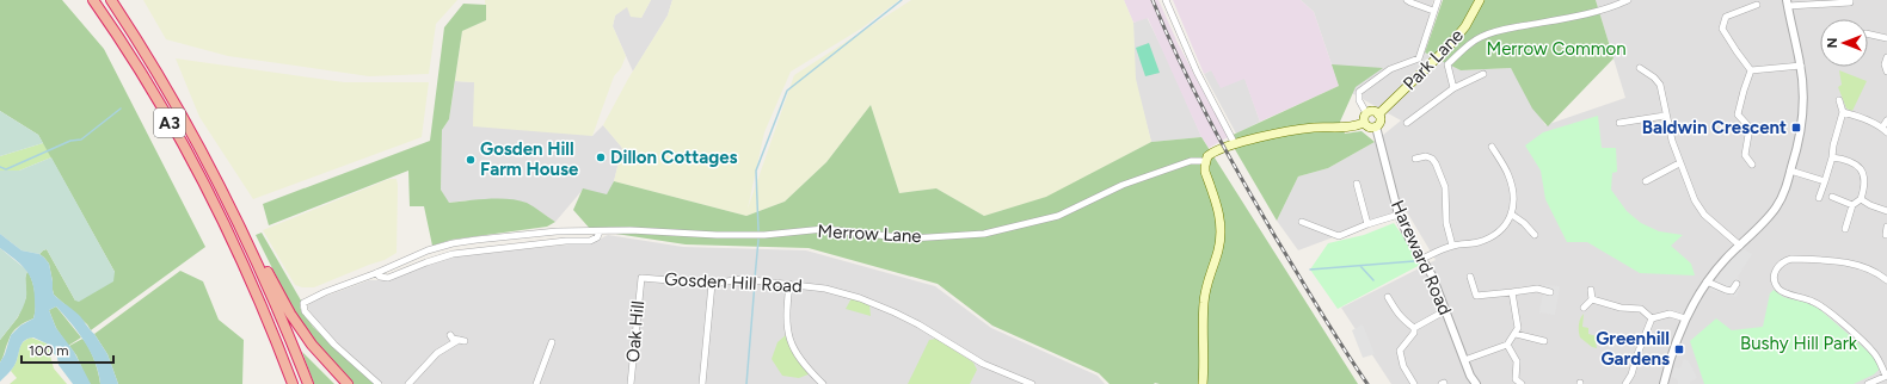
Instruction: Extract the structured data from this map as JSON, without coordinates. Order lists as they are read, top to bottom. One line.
{"streets":{"highway":["A3"],"main road":["Park Lane","Merrow Lane"],"street":["Hareward Road","Gosden Hill Road","Oak Hill"]},"crossings":[["Park Lane","Merrow Lane"],["Park Lane","Hareward Road"],["Merrow Lane","Hareward Road"],["Gosden Hill Road","Oak Hill"]],"parks":["Merrow Common","Bushy Hill Park"],"places":{"transit":["Baldwin Crescent","Greenhill Gardens"],"other":["Dillon Cottages","Gosden Hill Farm House"]},"scale_bar":"100 m","north":"left"}
